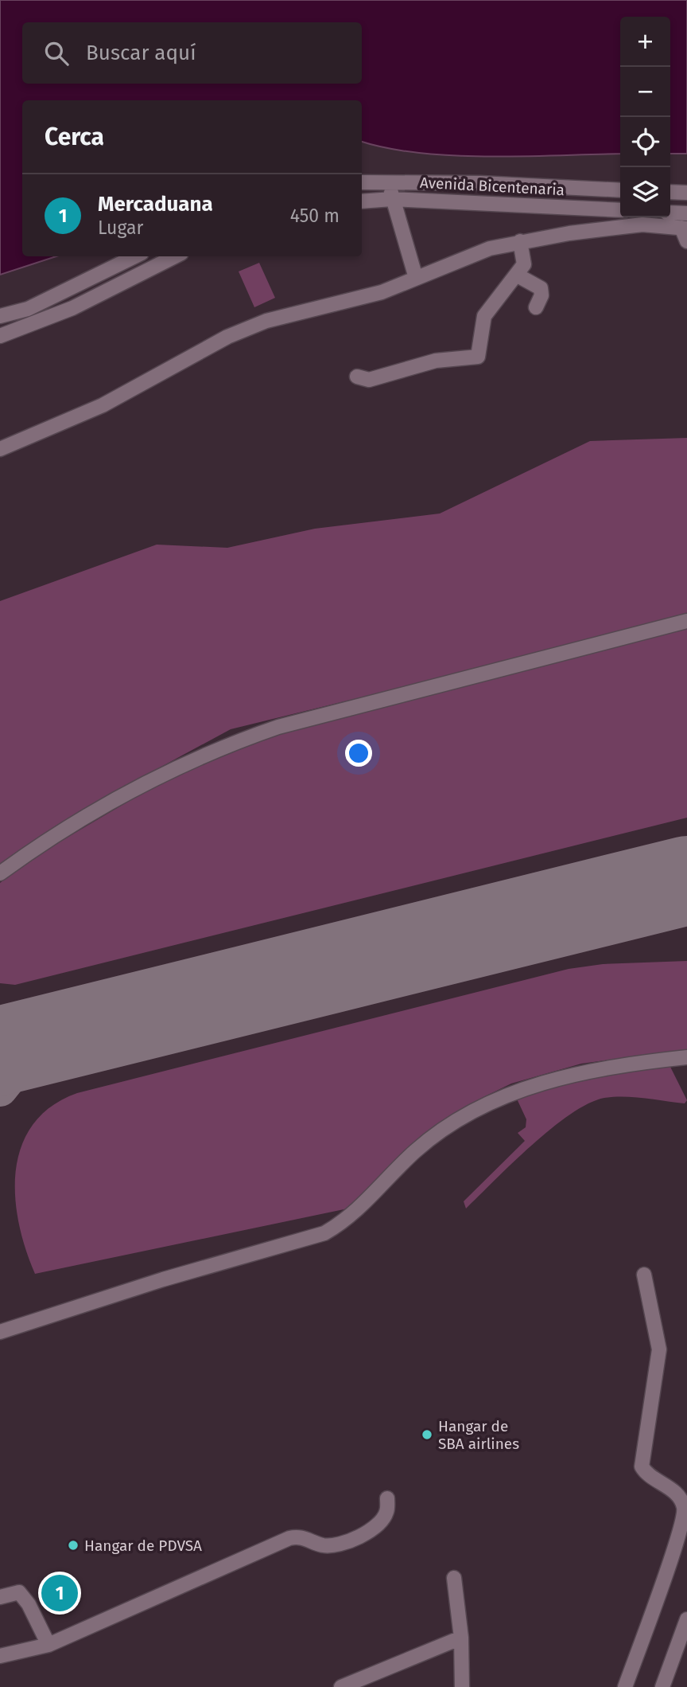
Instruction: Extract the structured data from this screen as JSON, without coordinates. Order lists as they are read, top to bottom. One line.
{"streets":{"street":["Avenida Bicentenaria"]},"places":["Hangar de SBA airlines","Hangar de PDVSA"],"page":{"map_buttons":["+","−"],"search":"Buscar aquí","heading":"Cerca","list":[{"mark":"1","name":"Mercaduana","note":"Lugar","value":"450 m"}],"pins":"1"}}
